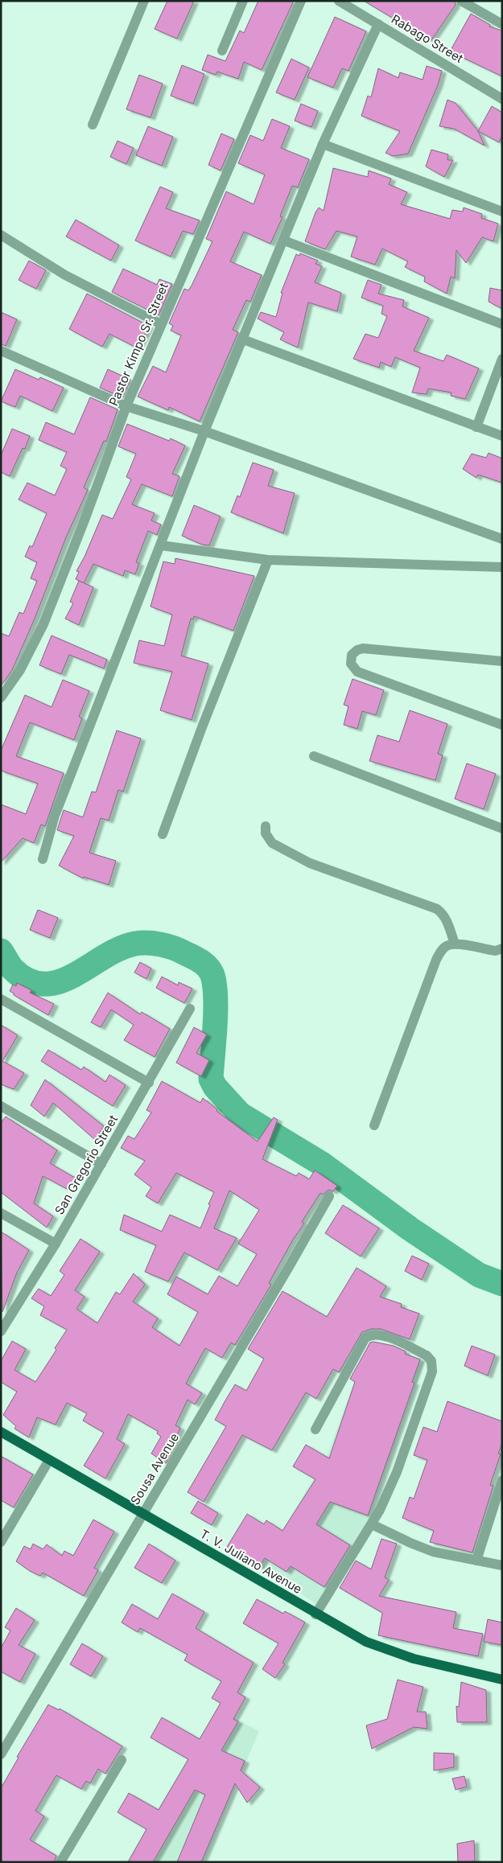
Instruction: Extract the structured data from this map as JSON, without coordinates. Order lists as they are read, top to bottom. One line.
{"streets":{"main road":["T. V. Juliano Avenue"],"street":["Rabago Street","Pastor Kimpo Sr. Street","San Gregorio Street","Sousa Avenue"]},"crossings":[["Sousa Avenue","T. V. Juliano Avenue"]]}
